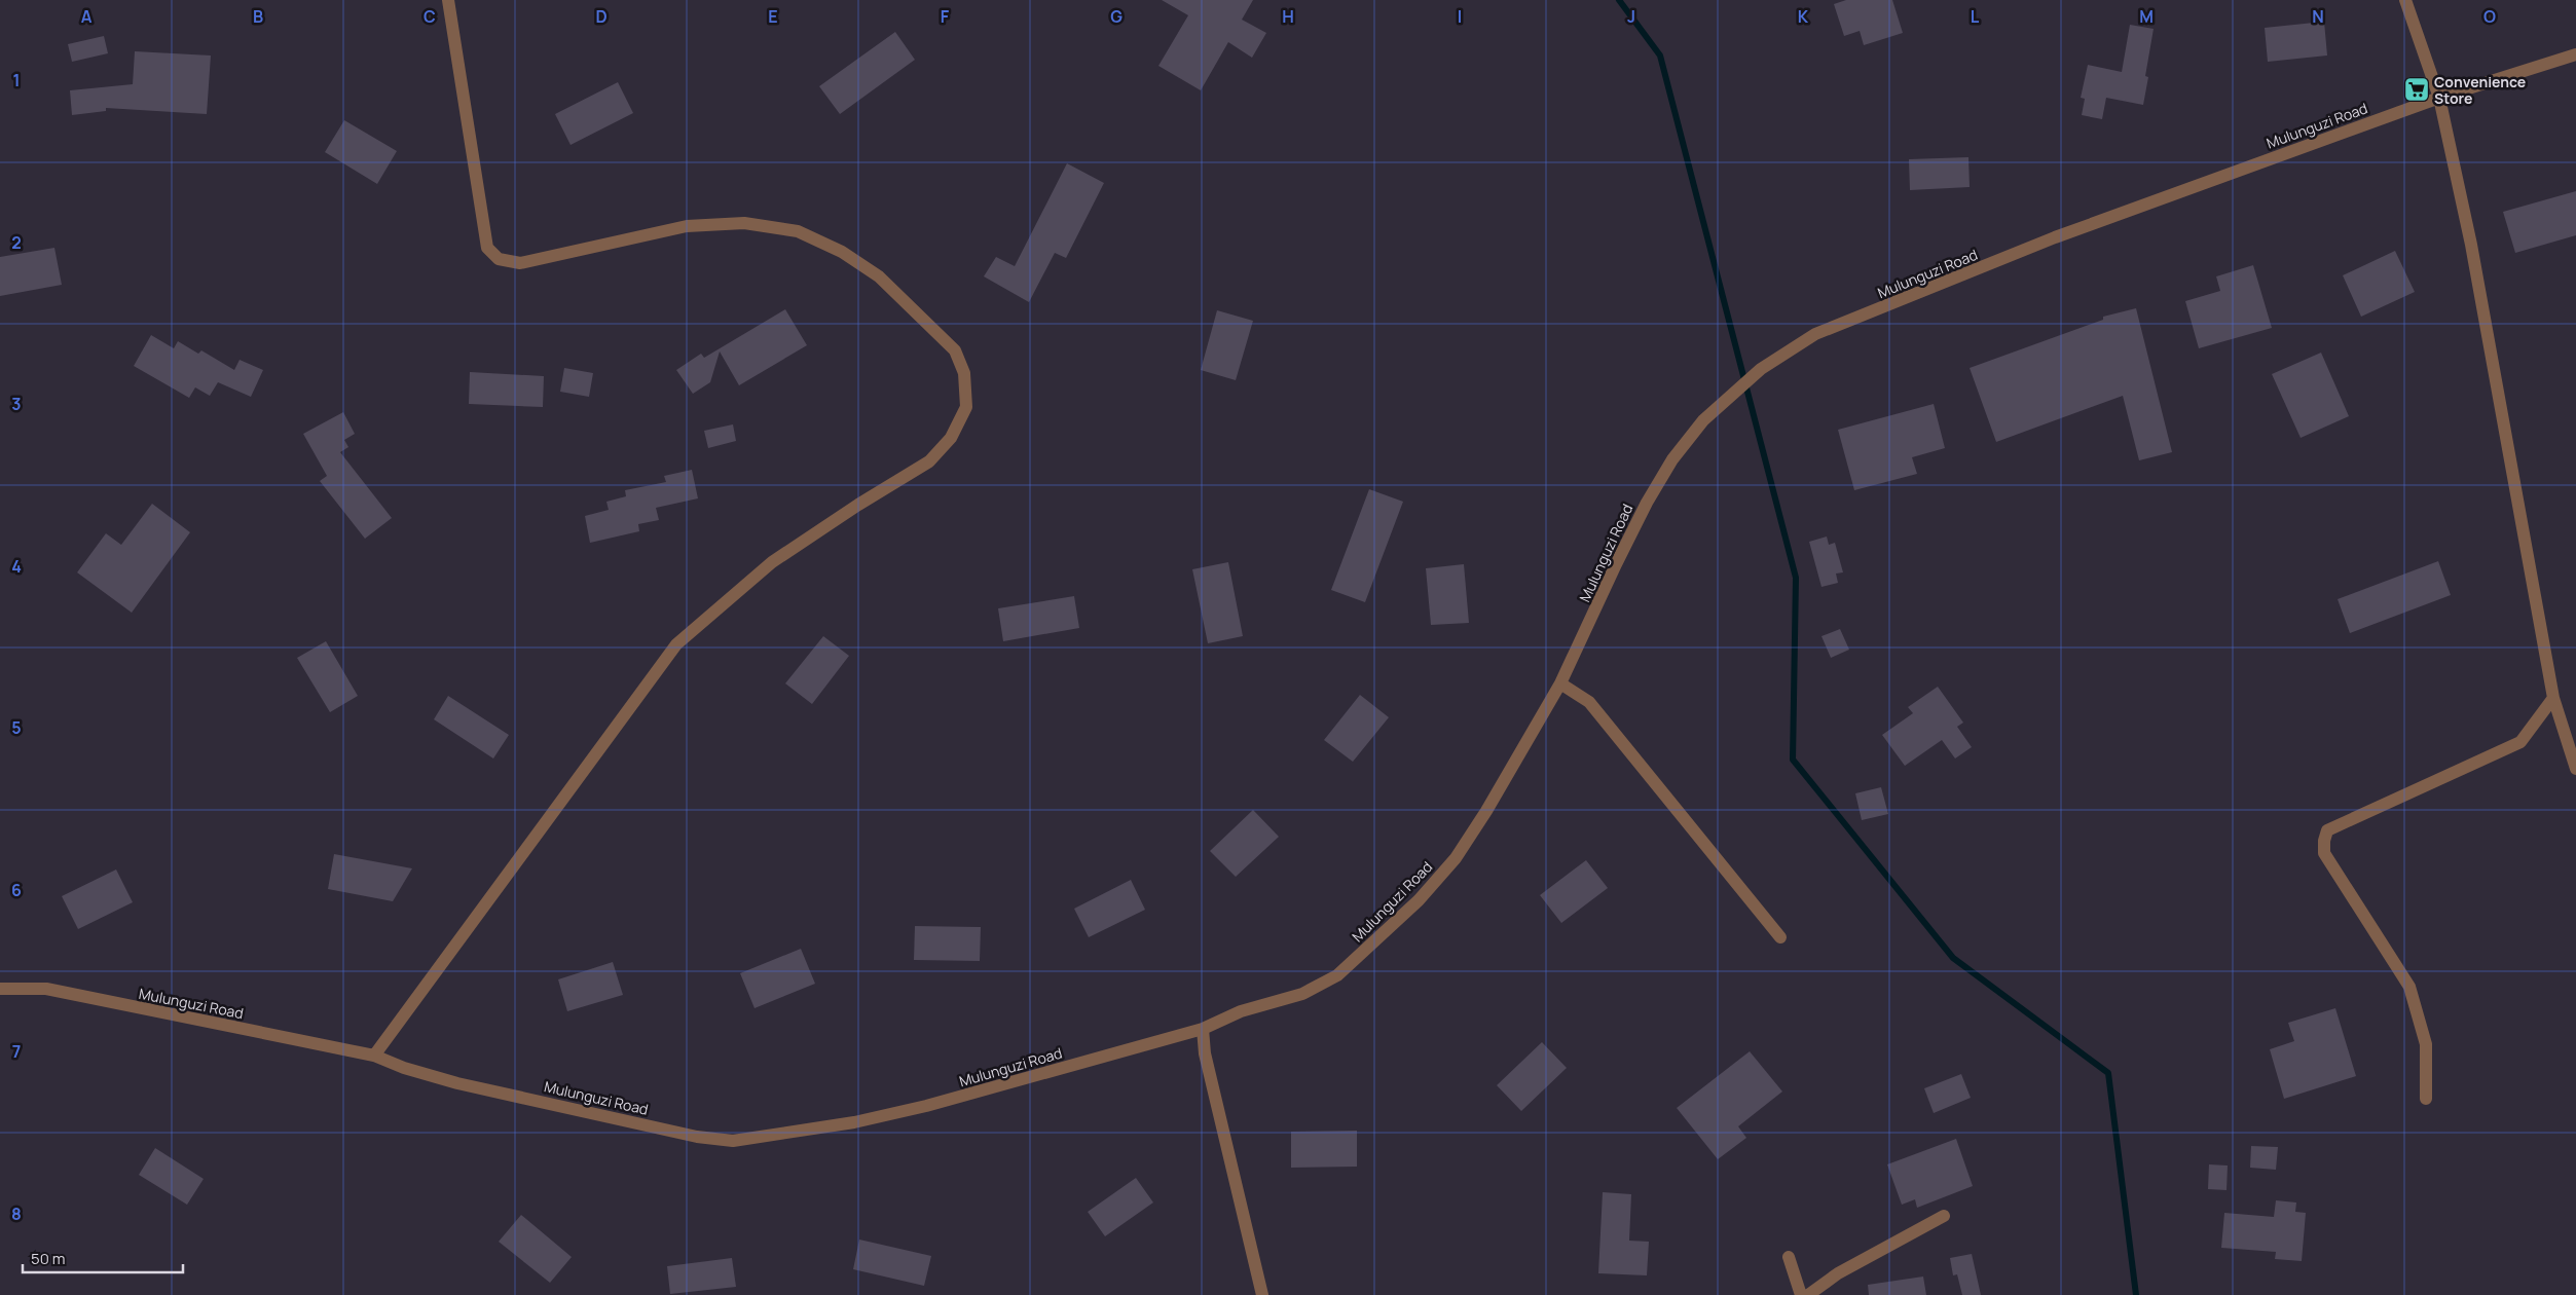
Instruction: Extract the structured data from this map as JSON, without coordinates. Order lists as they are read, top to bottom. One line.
{"streets":{"street":["Mulunguzi Road"]},"places":{"supermarket":["Convenience Store"]},"scale_bar":"50 m","grid":{"columns":["A","B","C","D","E","F","G","H","I","J","K","L","M","N","O"],"rows":["1","2","3","4","5","6","7","8"]}}
